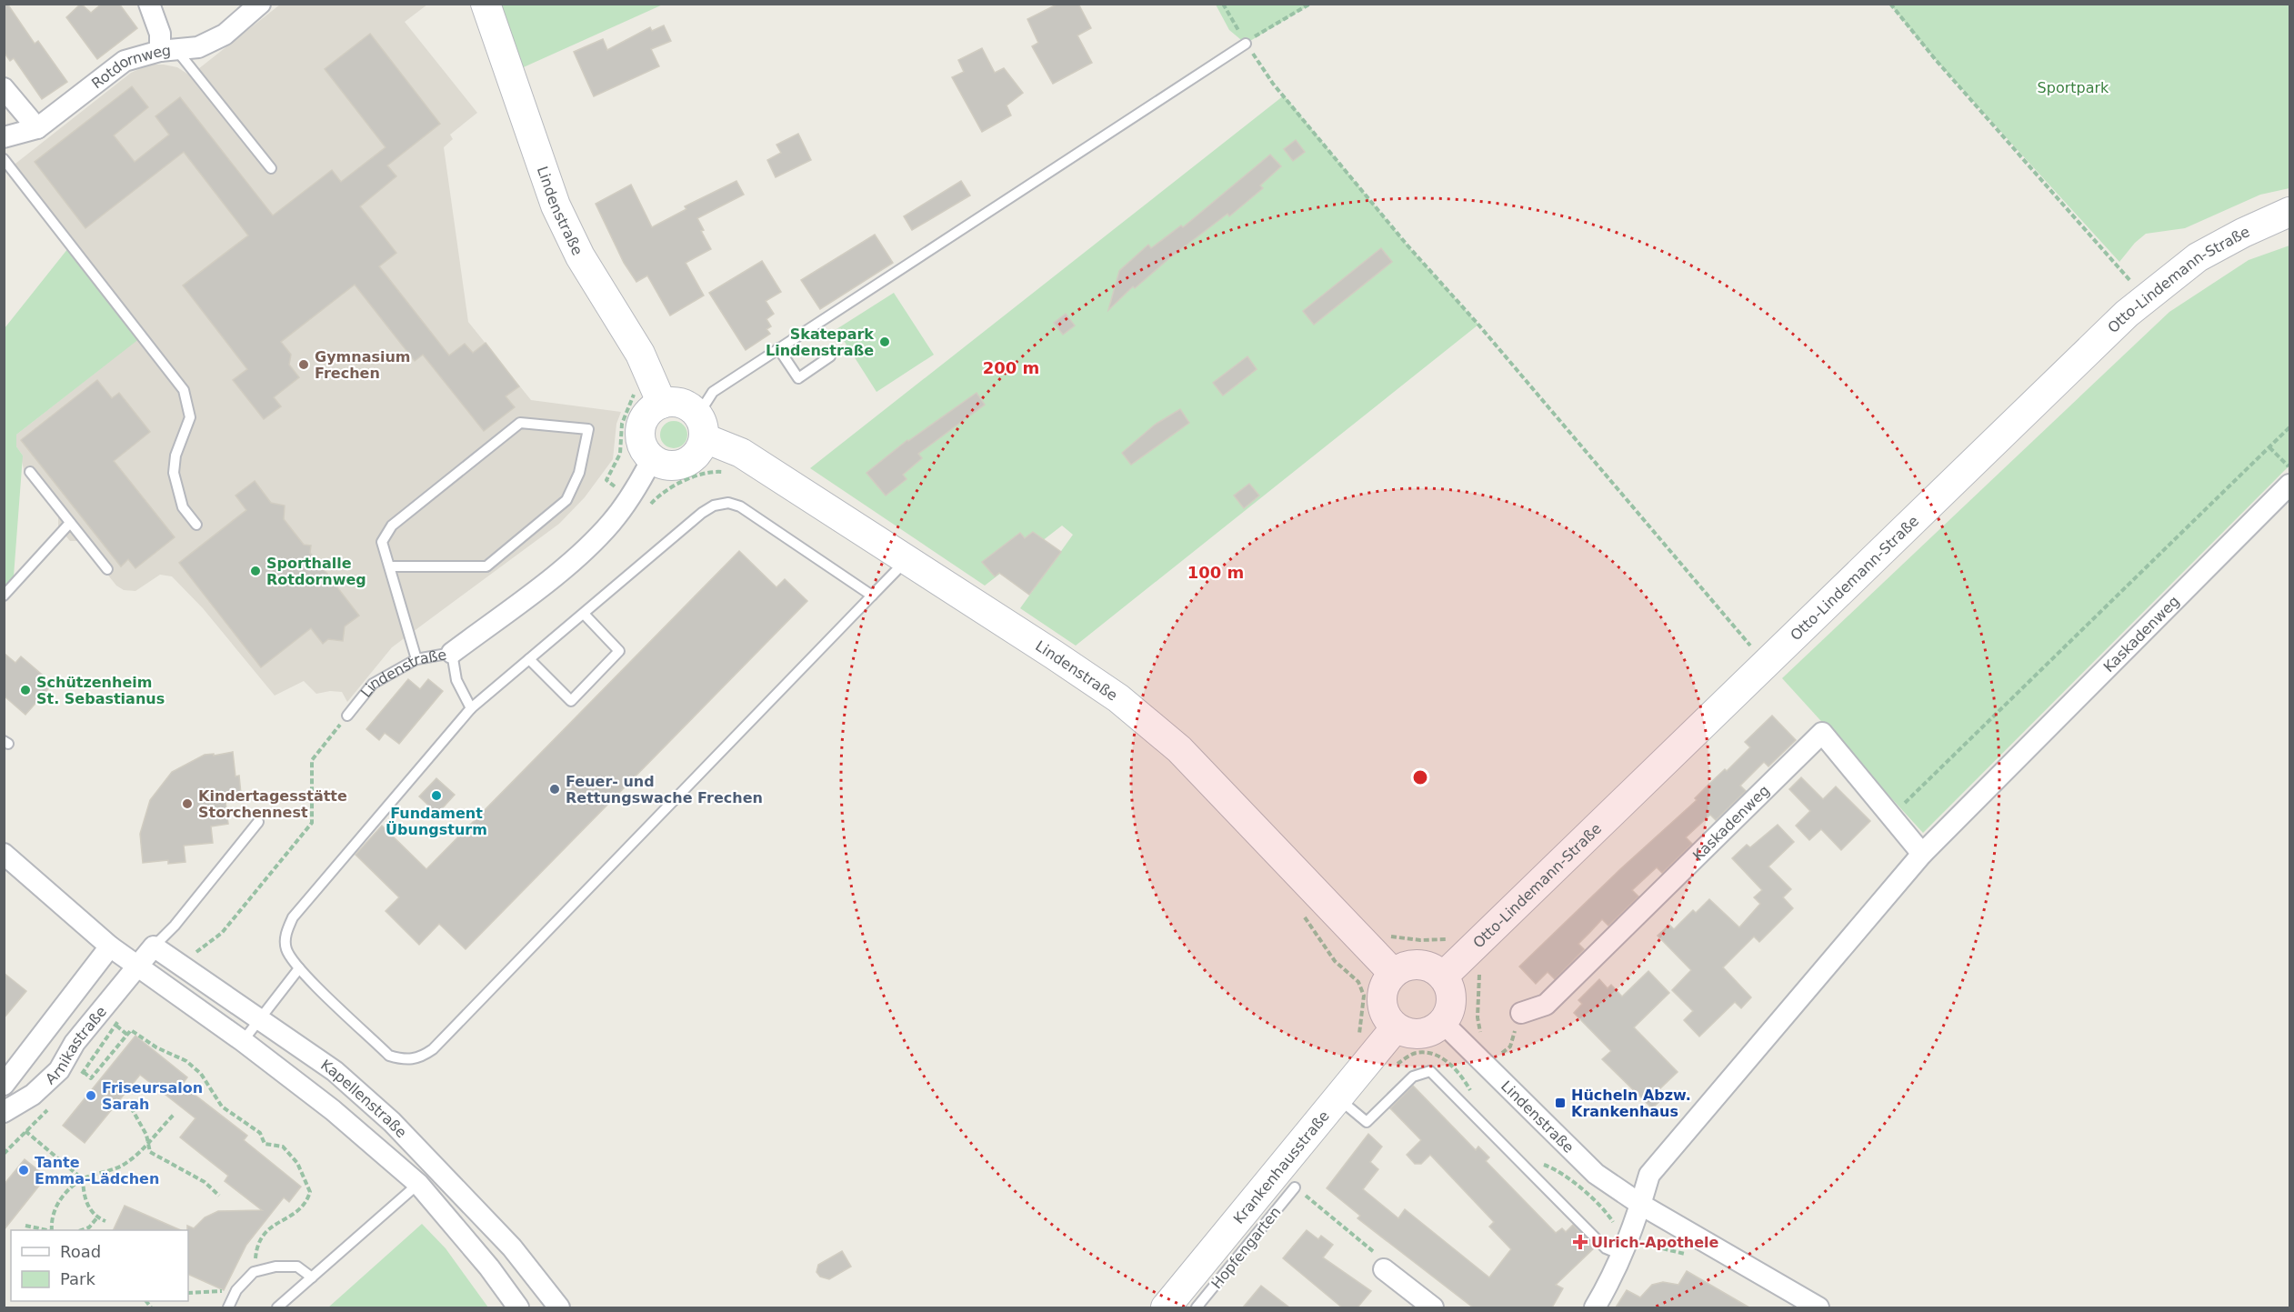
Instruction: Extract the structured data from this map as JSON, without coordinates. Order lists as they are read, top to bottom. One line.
{"streets":{"street":["Rotdornweg","Lindenstraße","Otto-Lindemann-Straße","Kaskadenweg","Arnikastraße","Kapellenstraße","Krankenhausstraße"],"lane":["Hopfengarten"]},"crossings":[["Lindenstraße","Otto-Lindemann-Straße"],["Lindenstraße","Kaskadenweg"],["Lindenstraße","Krankenhausstraße"],["Otto-Lindemann-Straße","Krankenhausstraße"],["Arnikastraße","Kapellenstraße"],["Krankenhausstraße","Hopfengarten"]],"parks":["Sportpark"],"places":{"other":["Skatepark Lindenstraße","Gymnasium Frechen","Sporthalle Rotdornweg","Schützenheim St. Sebastianus","Feuer- und Rettungswache Frechen","Fundament Übungsturm","Kindertagesstätte Storchennest","Friseursalon Sarah","Tante Emma-Lädchen"],"transit":["Hücheln Abzw. Krankenhaus"],"health":["Ulrich-Apothele"]},"legend":["Road","Park"],"rings":["200 m","100 m"]}
